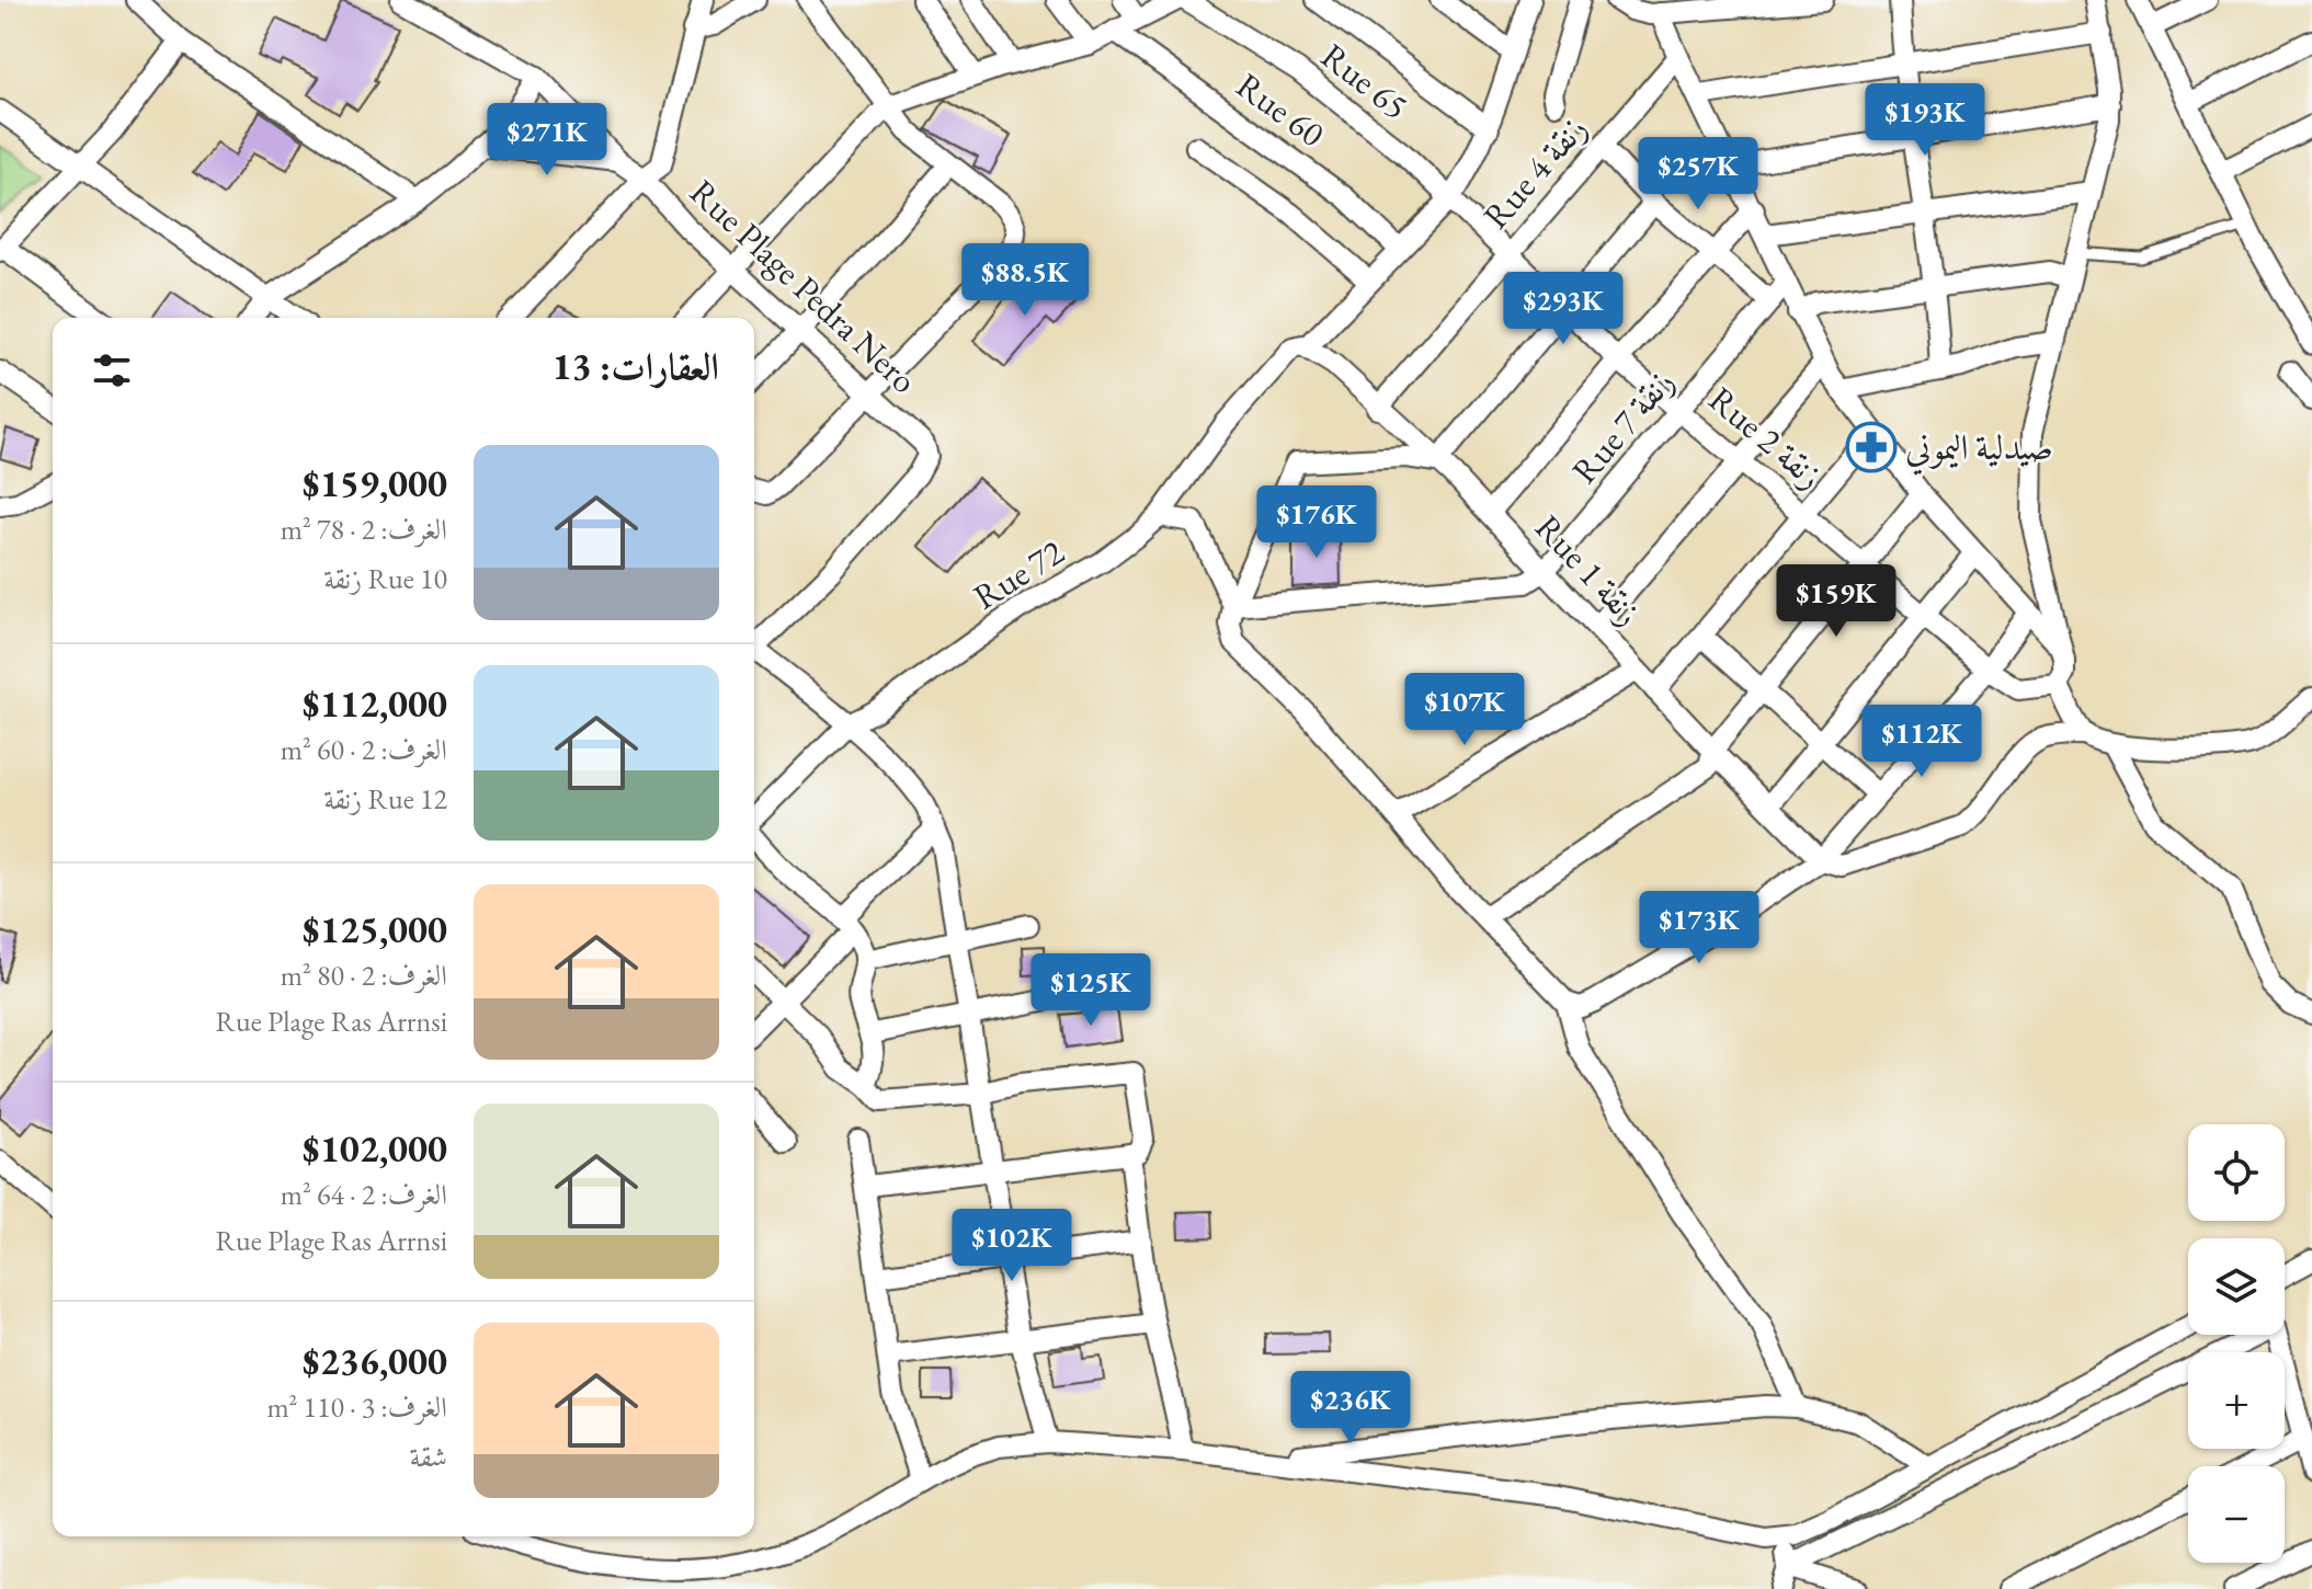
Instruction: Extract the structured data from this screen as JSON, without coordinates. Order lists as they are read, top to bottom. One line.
{"streets":{"street":["Rue 65","Rue 60","Rue 4 زنقة","Rue Plage Pedra Nero","Rue 7 زنقة","Rue 2 زنقة","Rue 1 زنقة","Rue 72"]},"crossings":[["Rue 65","Rue 2 زنقة"],["Rue 65","Rue 72"],["Rue 60","Rue 72"],["Rue 4 زنقة","Rue 2 زنقة"],["Rue 4 زنقة","Rue 1 زنقة"],["Rue 7 زنقة","Rue 2 زنقة"],["Rue 7 زنقة","Rue 1 زنقة"],["Rue 2 زنقة","Rue 72"],["Rue 1 زنقة","Rue 72"]],"places":{"pharmacy":["صيدلية اليموني"]},"page":{"price":["$193K","$271K","$257K","$88.5K","$293K","$176K","$159K","$107K","$112K","$173K","$125K","$102K","$236K"],"heading":"العقارات: 13","list":[{"name":"$159,000","note":"الغرف: 2 · 78 m² · Rue 10 زنقة"},{"name":"$112,000","note":"الغرف: 2 · 60 m² · Rue 12 زنقة"},{"name":"$125,000","note":"الغرف: 2 · 80 m² · Rue Plage Ras Arrnsi"},{"name":"$102,000","note":"الغرف: 2 · 64 m² · Rue Plage Ras Arrnsi"},{"name":"$236,000","note":"الغرف: 3 · 110 m² · شقة"}],"map_buttons":["+","−"]}}
